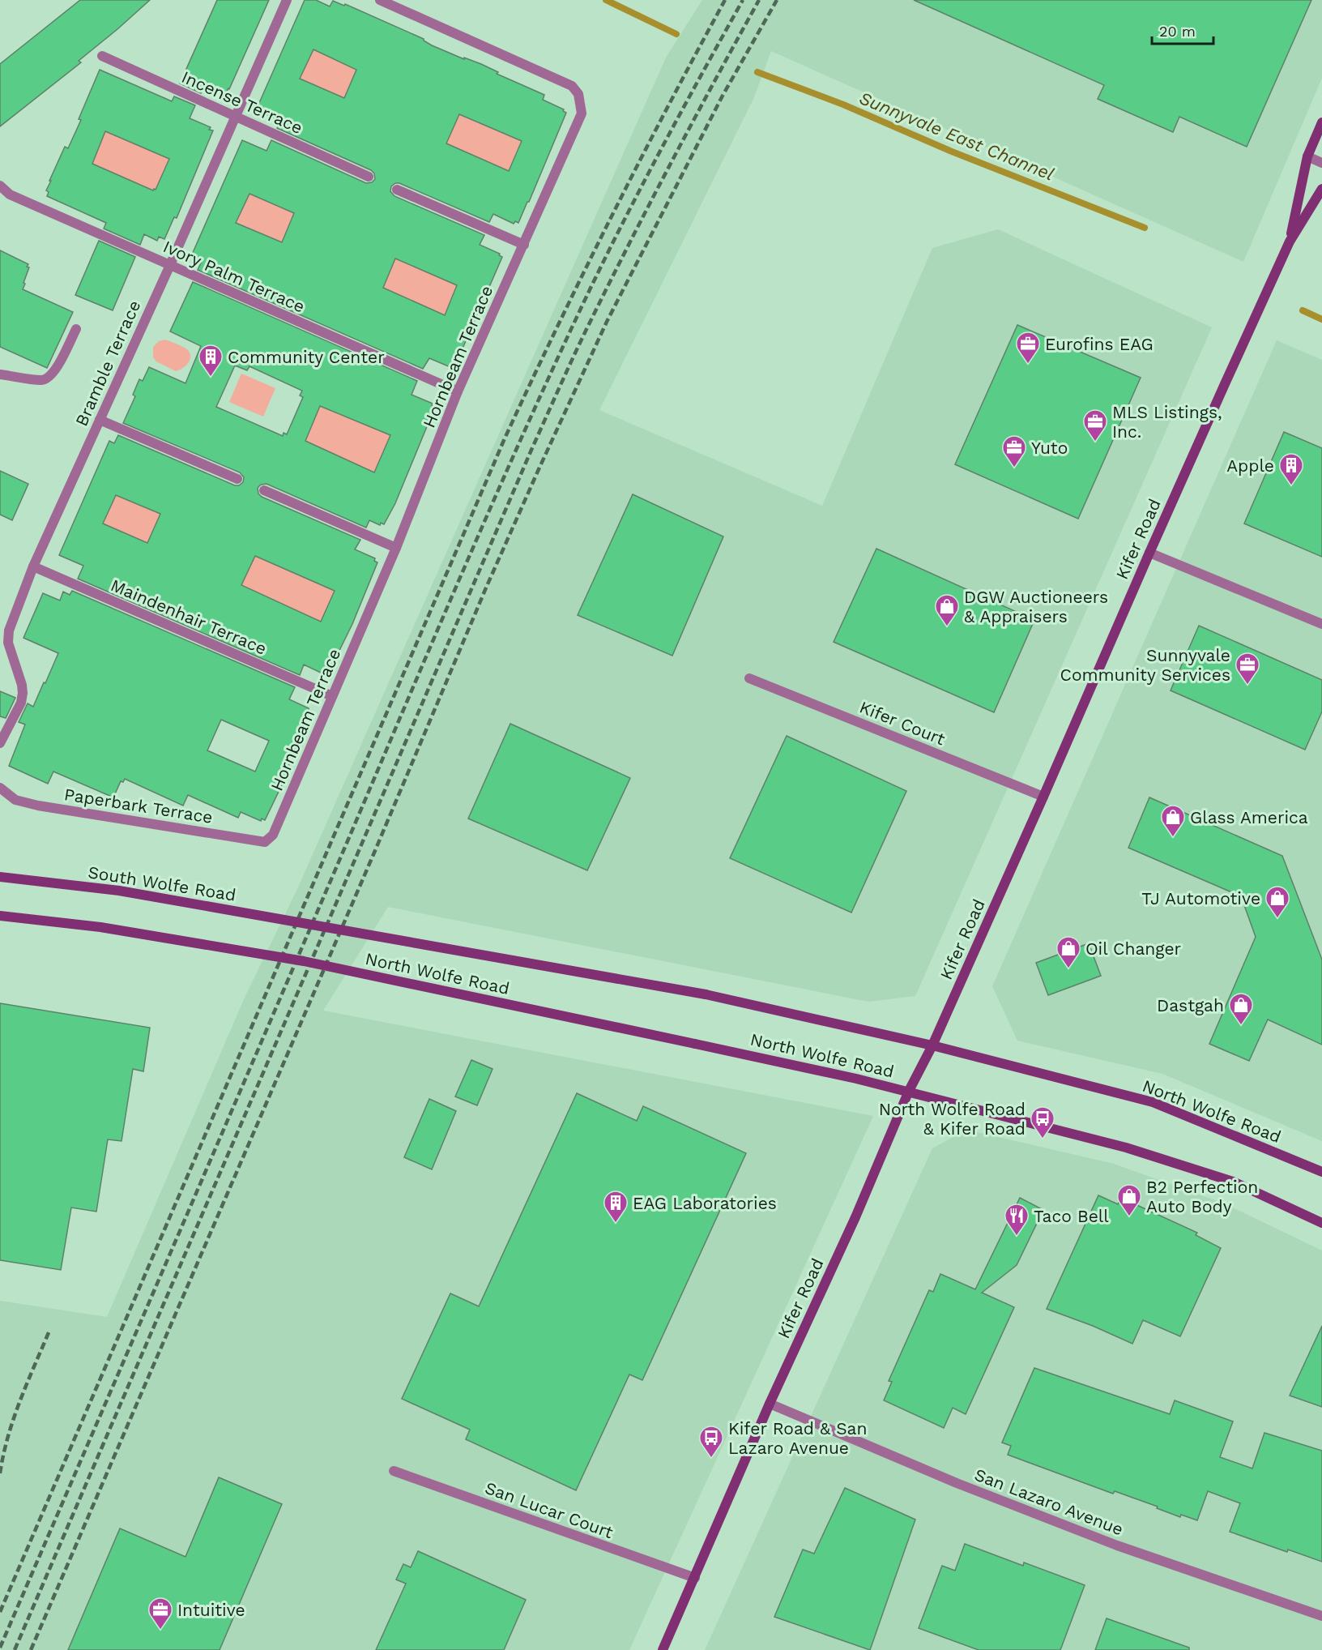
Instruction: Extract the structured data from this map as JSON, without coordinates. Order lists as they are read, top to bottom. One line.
{"streets":{"main road":["Kifer Road","South Wolfe Road","North Wolfe Road"],"street":["Incense Terrace","Ivory Palm Terrace","Hornbeam Terrace","Bramble Terrace","Maindenhair Terrace","Kifer Court","Paperbark Terrace","San Lazaro Avenue","San Lucar Court"]},"crossings":[["Incense Terrace","Bramble Terrace"],["Ivory Palm Terrace","Hornbeam Terrace"],["Ivory Palm Terrace","Bramble Terrace"],["Hornbeam Terrace","Maindenhair Terrace"],["Hornbeam Terrace","Paperbark Terrace"],["Bramble Terrace","Maindenhair Terrace"],["Kifer Road","Kifer Court"],["Kifer Road","North Wolfe Road"],["Kifer Road","San Lazaro Avenue"],["Kifer Road","San Lucar Court"],["South Wolfe Road","North Wolfe Road"]],"water":["Sunnyvale East Channel"],"places":{"office":["Eurofins EAG","MLS Listings, Inc.","Yuto","Sunnyvale Community Services","Intuitive"],"building":["Community Center","Apple","EAG Laboratories"],"shop":["DGW Auctioneers & Appraisers","Glass America","TJ Automotive","Oil Changer","Dastgah","B2 Perfection Auto Body"],"bus stop":["North Wolfe Road & Kifer Road","Kifer Road & San Lazaro Avenue"],"restaurant":["Taco Bell"]},"scale_bar":"20 m"}
